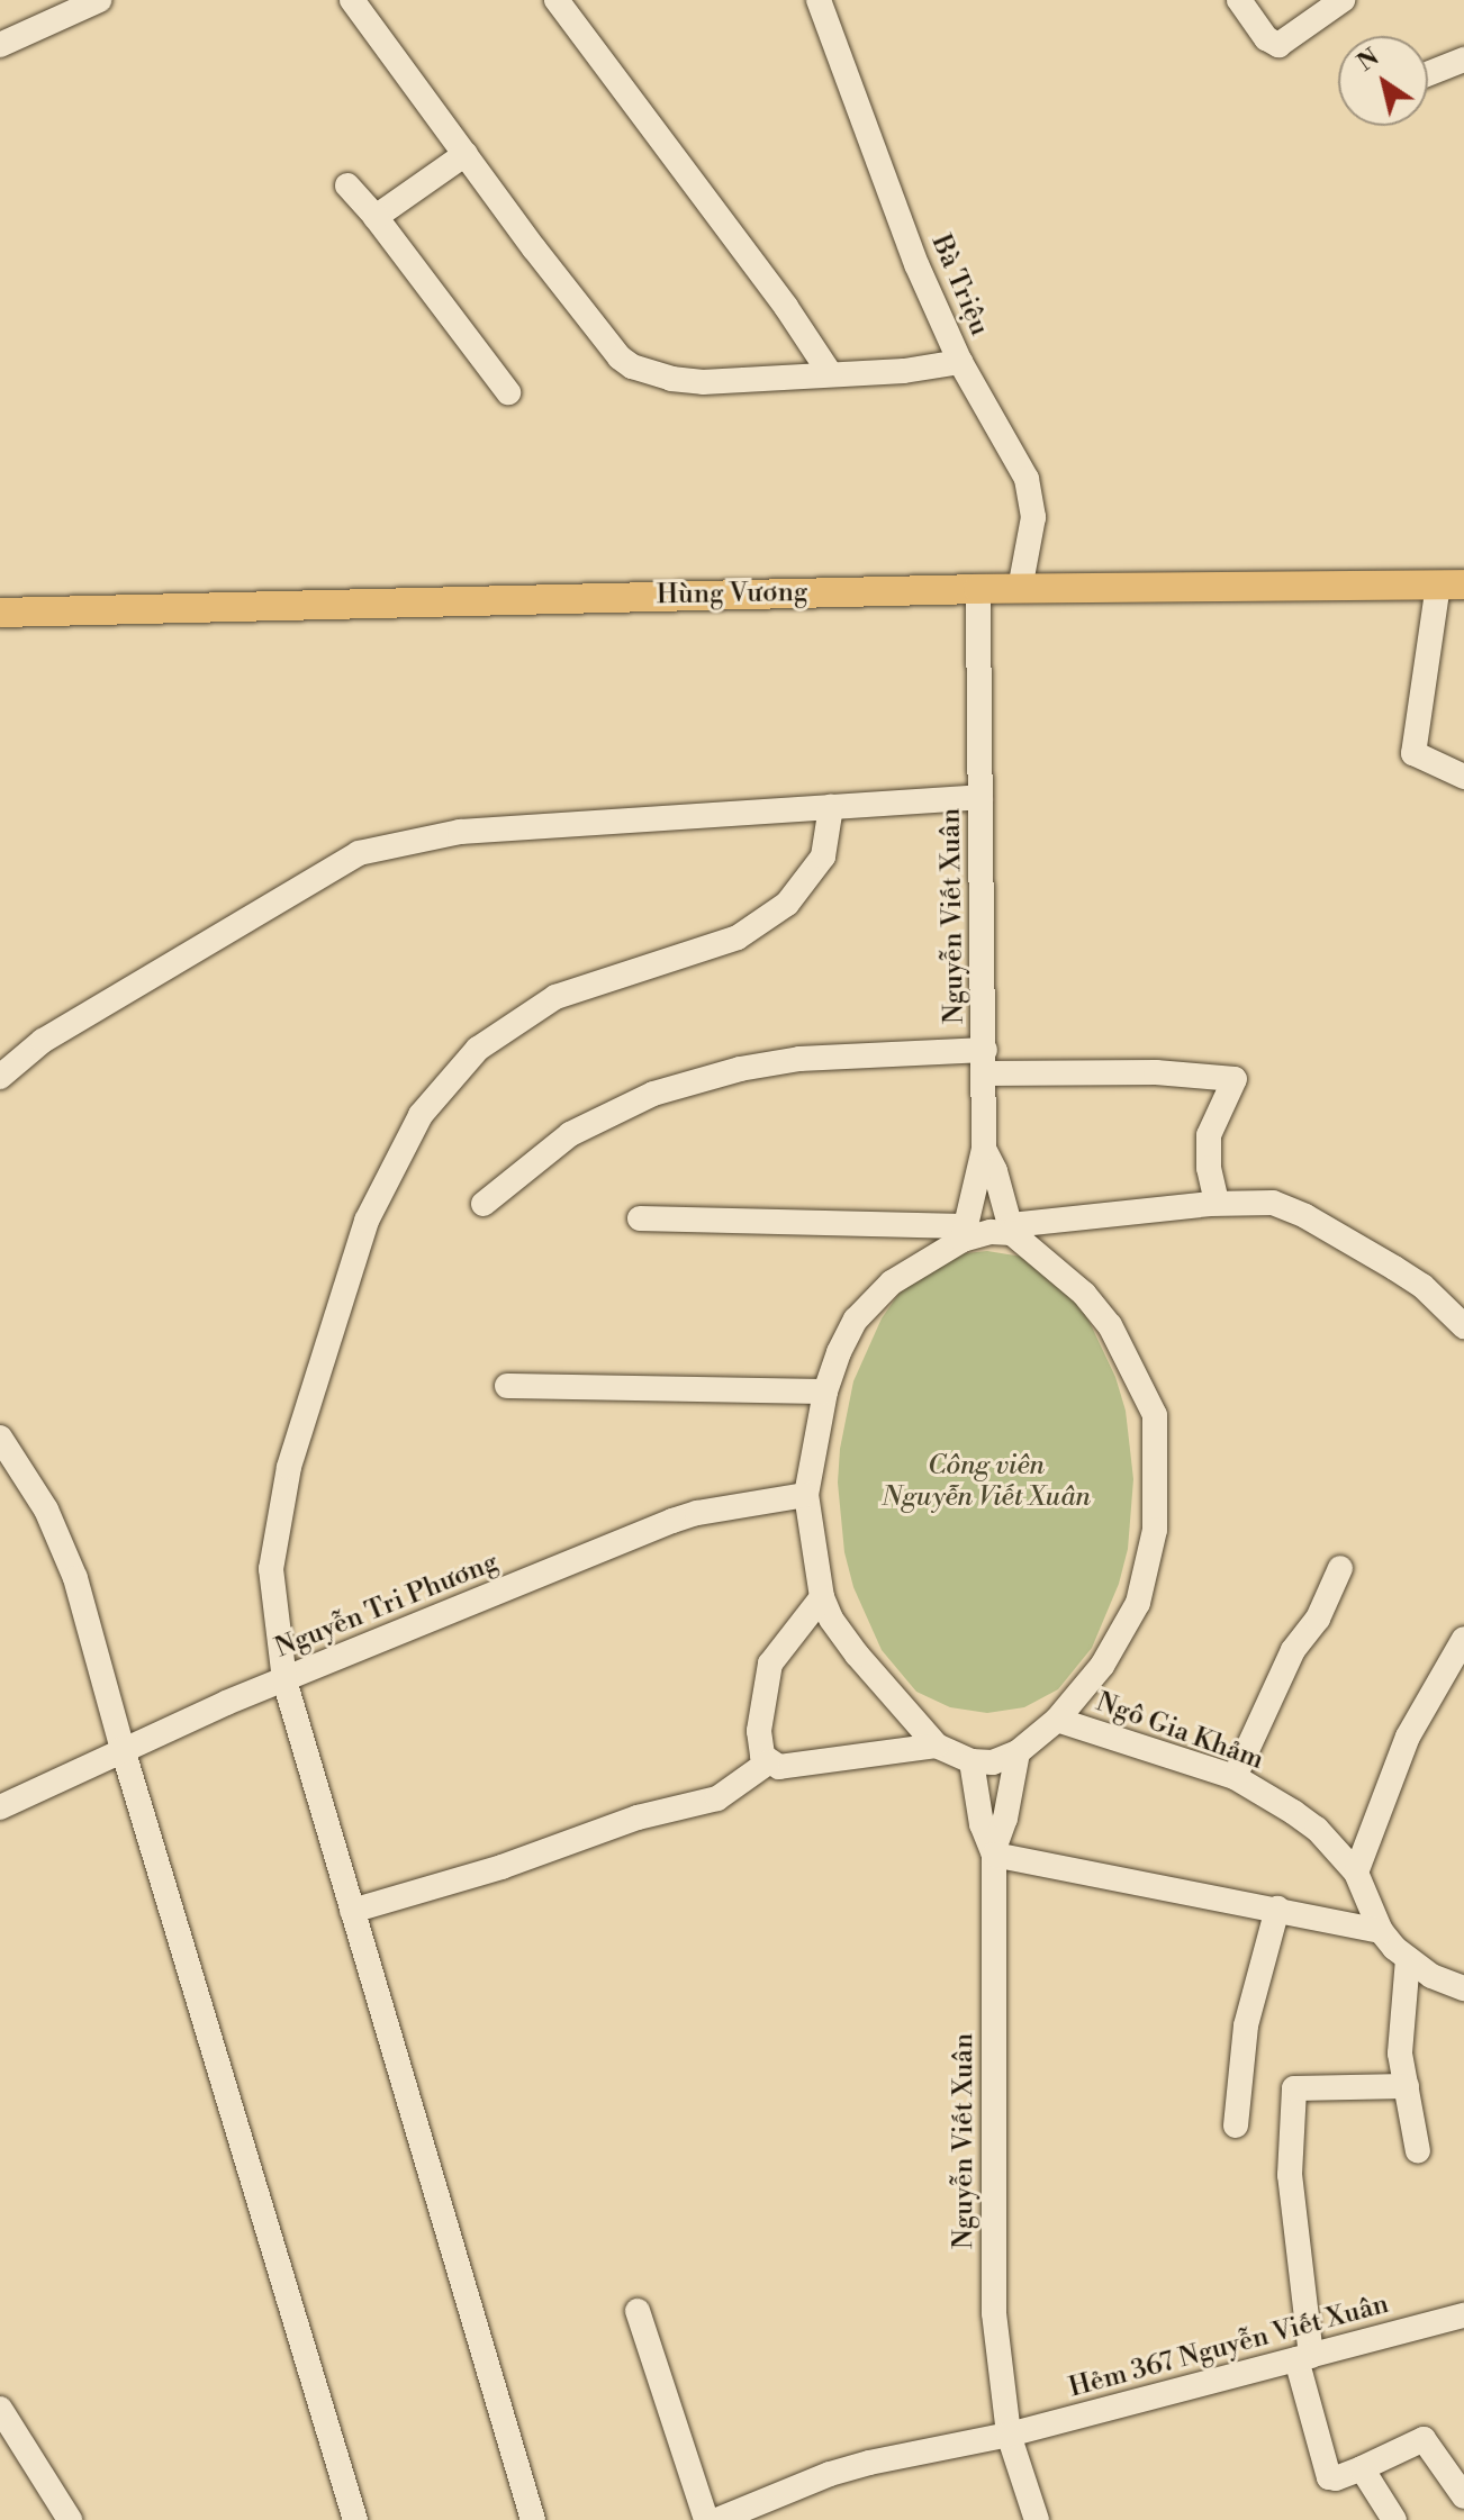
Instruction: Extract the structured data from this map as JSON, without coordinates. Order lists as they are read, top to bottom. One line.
{"streets":{"main road":["Hùng Vương"],"street":["Bà Triệu","Nguyễn Viết Xuân","Nguyễn Tri Phương","Ngô Gia Khảm","Hẻm 367 Nguyễn Viết Xuân"]},"crossings":[["Bà Triệu","Hùng Vương"],["Hùng Vương","Nguyễn Viết Xuân"],["Nguyễn Viết Xuân","Hẻm 367 Nguyễn Viết Xuân"]],"parks":["Công viên Nguyễn Viết Xuân"],"north":"top left"}
